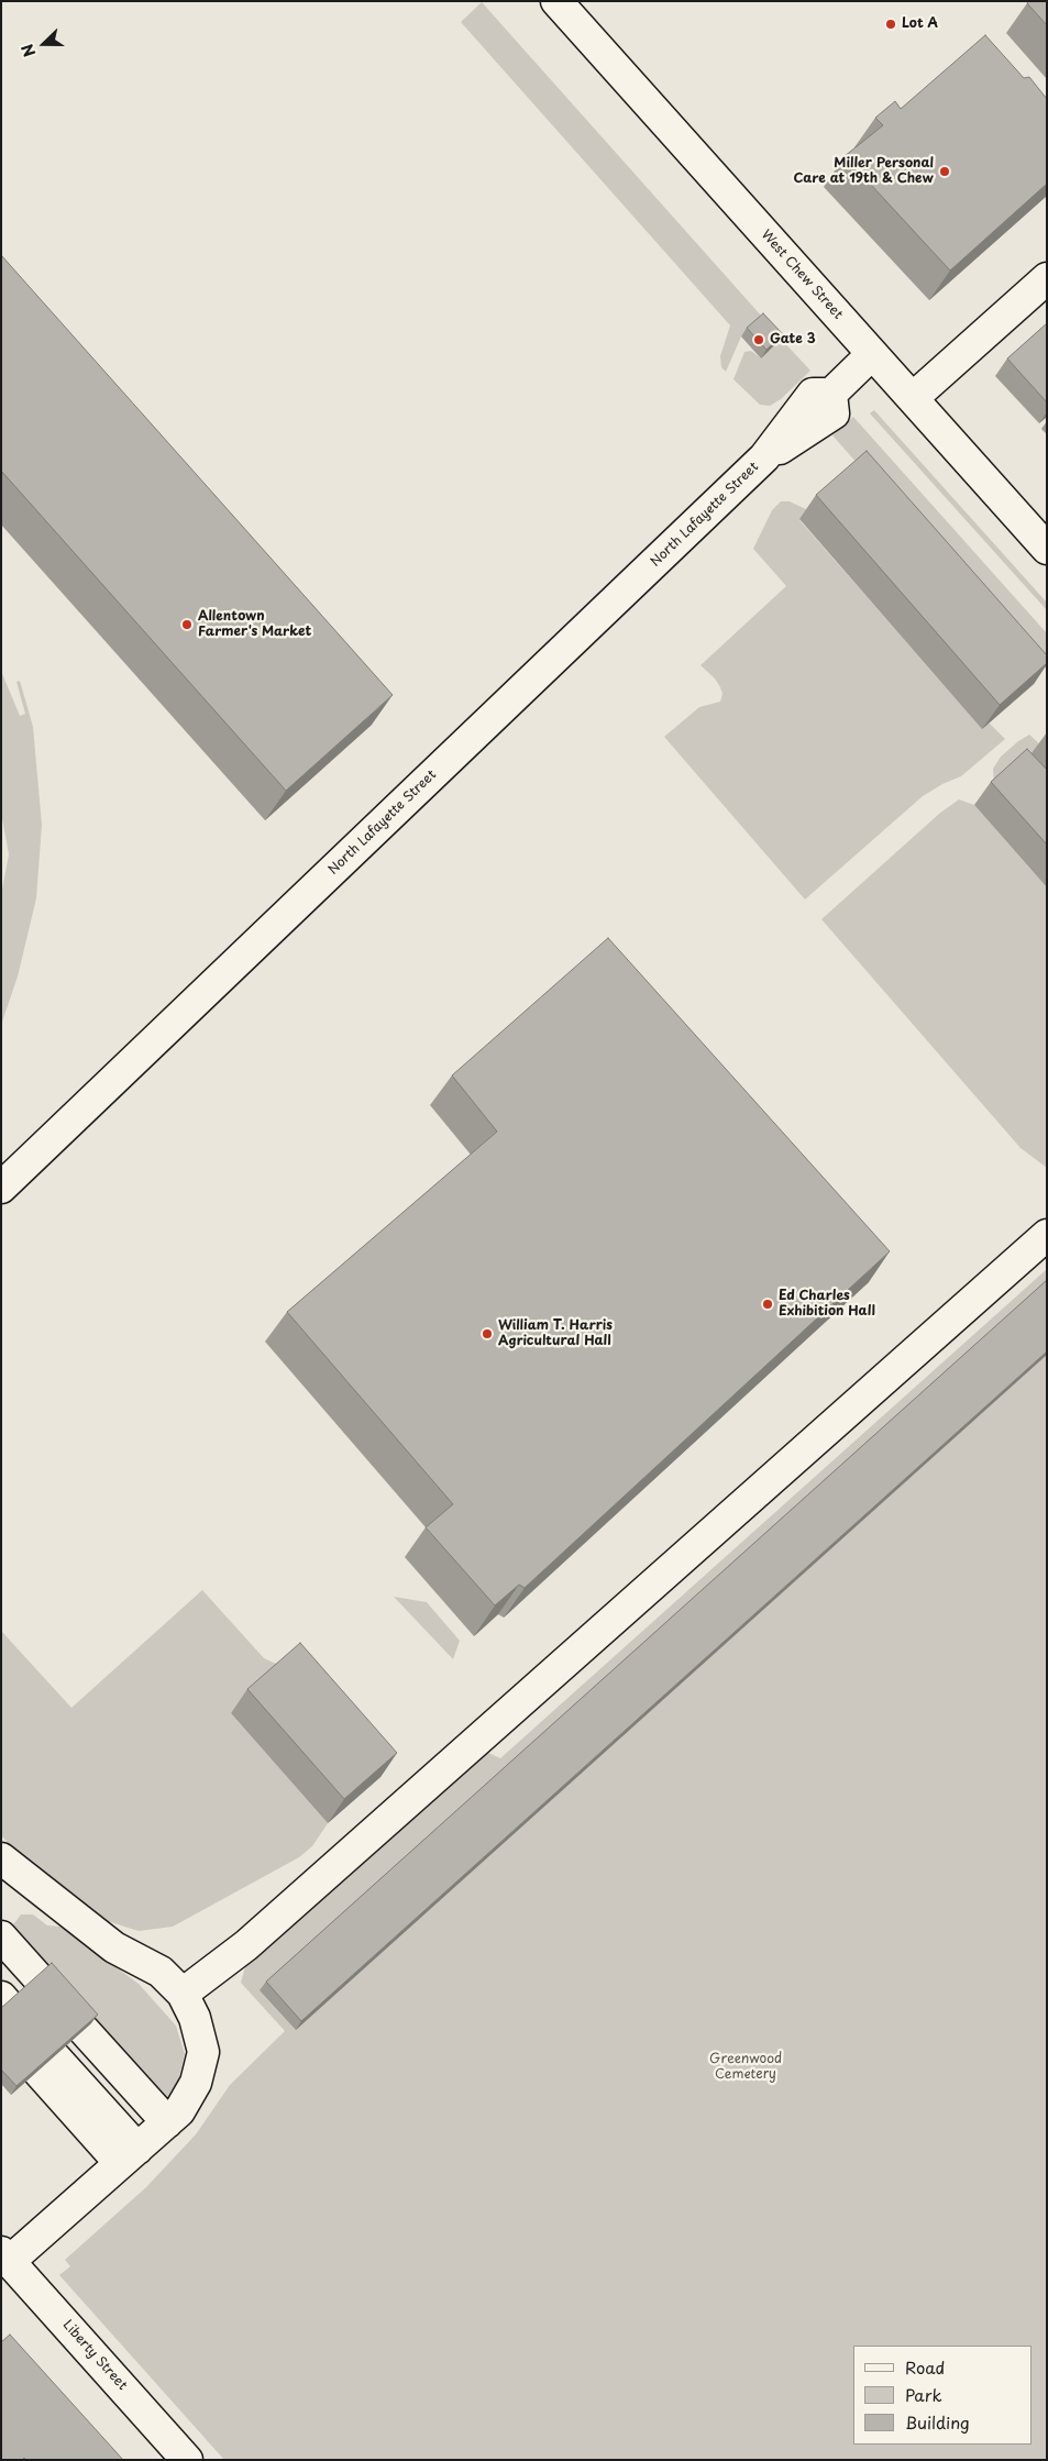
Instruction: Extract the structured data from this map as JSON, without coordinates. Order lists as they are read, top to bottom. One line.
{"streets":{"street":["West Chew Street","North Lafayette Street","Liberty Street"]},"crossings":[["West Chew Street","North Lafayette Street"]],"parks":["Greenwood Cemetery"],"places":["Lot A","Miller Personal Care at 19th & Chew","Gate 3","Allentown Farmer's Market","Ed Charles Exhibition Hall","William T. Harris Agricultural Hall"],"legend":["Road","Park","Building"],"north":"left"}
